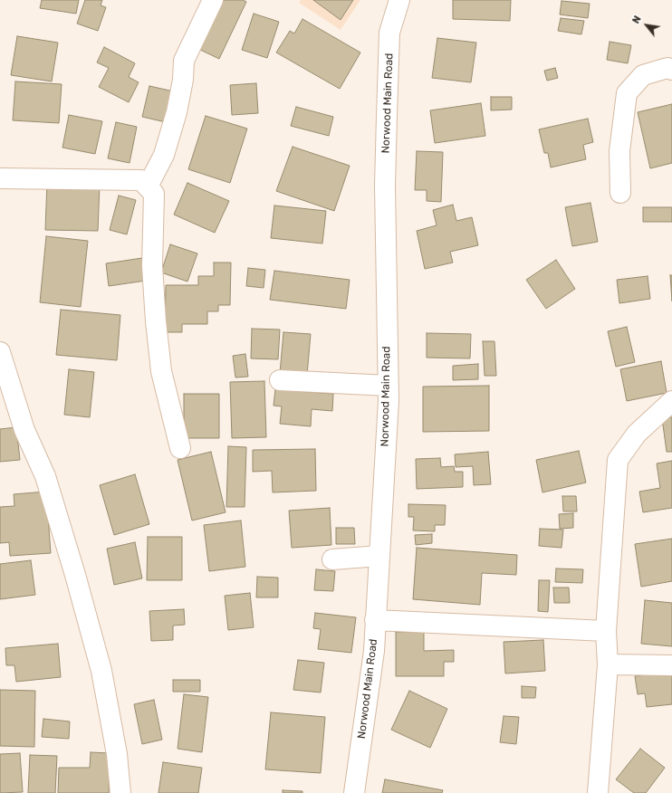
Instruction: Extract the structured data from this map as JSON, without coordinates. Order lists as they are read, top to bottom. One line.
{"streets":{"street":["Norwood Main Road"]},"north":"top left"}
